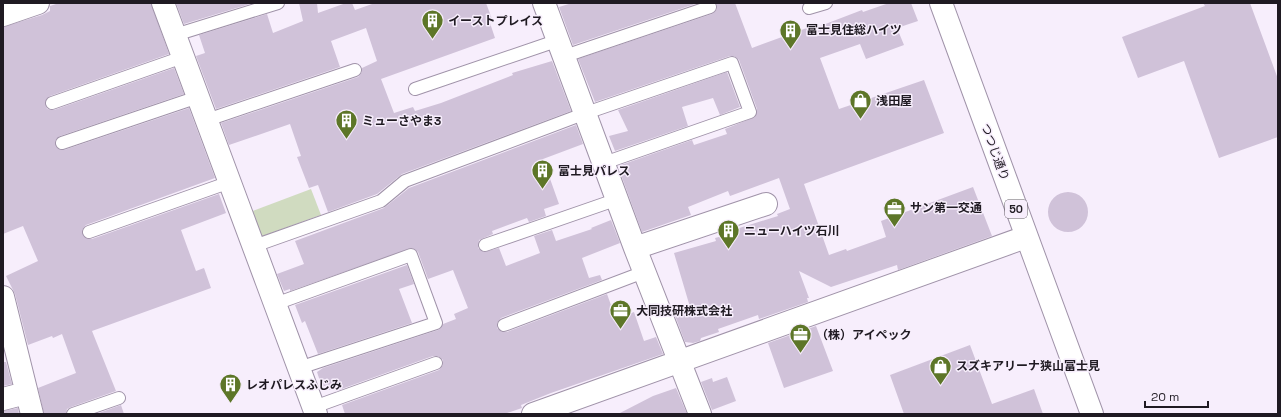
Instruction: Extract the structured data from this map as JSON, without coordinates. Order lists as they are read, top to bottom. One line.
{"streets":{"street":["つつじ通り","50"]},"places":{"building":["イーストプレイス","富士見住総ハイツ","ミューさやま3","富士見パレス","ニューハイツ石川","レオパレスふじみ"],"shop":["浅田屋","スズキアリーナ狭山富士見"],"office":["サン第一交通","大同技研株式会社","（株）アイペック"]},"scale_bar":"20 m"}
